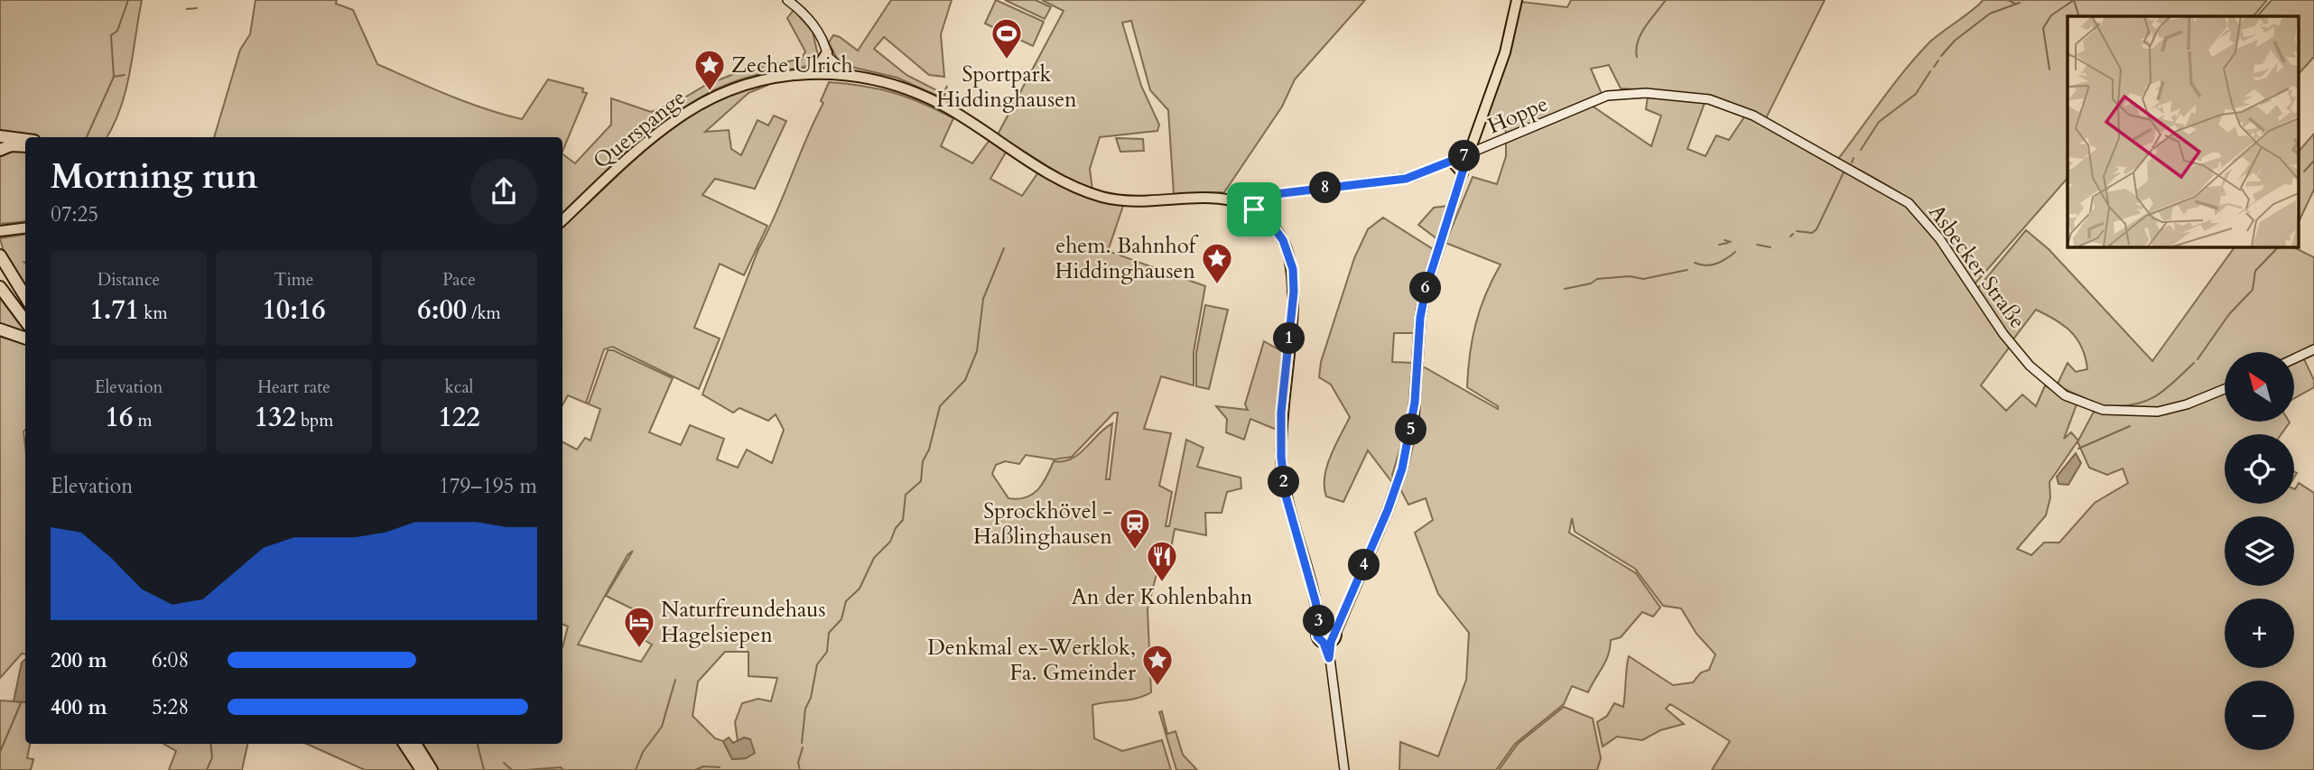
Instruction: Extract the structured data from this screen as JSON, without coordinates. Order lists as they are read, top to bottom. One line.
{"streets":{"main road":["Hoppe","Querspange","Asbecker Straße"]},"crossings":[["Hoppe","Querspange"],["Hoppe","Asbecker Straße"]],"places":{"sports":["Sportpark Hiddinghausen"],"place":["Zeche Ulrich","ehem. Bahnhof Hiddinghausen","Denkmal ex-Werklok, Fa. Gmeinder"],"station":["Sprockhövel - Haßlinghausen"],"restaurant":["An der Kohlenbahn"],"hotel":["Naturfreundehaus Hagelsiepen"]},"north":"top left","page":{"heading":["Morning run","07:25"],"pins":["7","8","6","1","5","2","4","3"],"stats":[["Distance","1.71 km"],["Time","10:16"],["Pace","6:00 /km"],["Elevation","16 m"],["Heart rate","132 bpm"],["kcal","122"]],"map_buttons":["+","−"],"chart":["Elevation","179–195 m"],"list":[{"name":"200 m","note":"6:08"},{"name":"400 m","note":"5:28"}]}}
